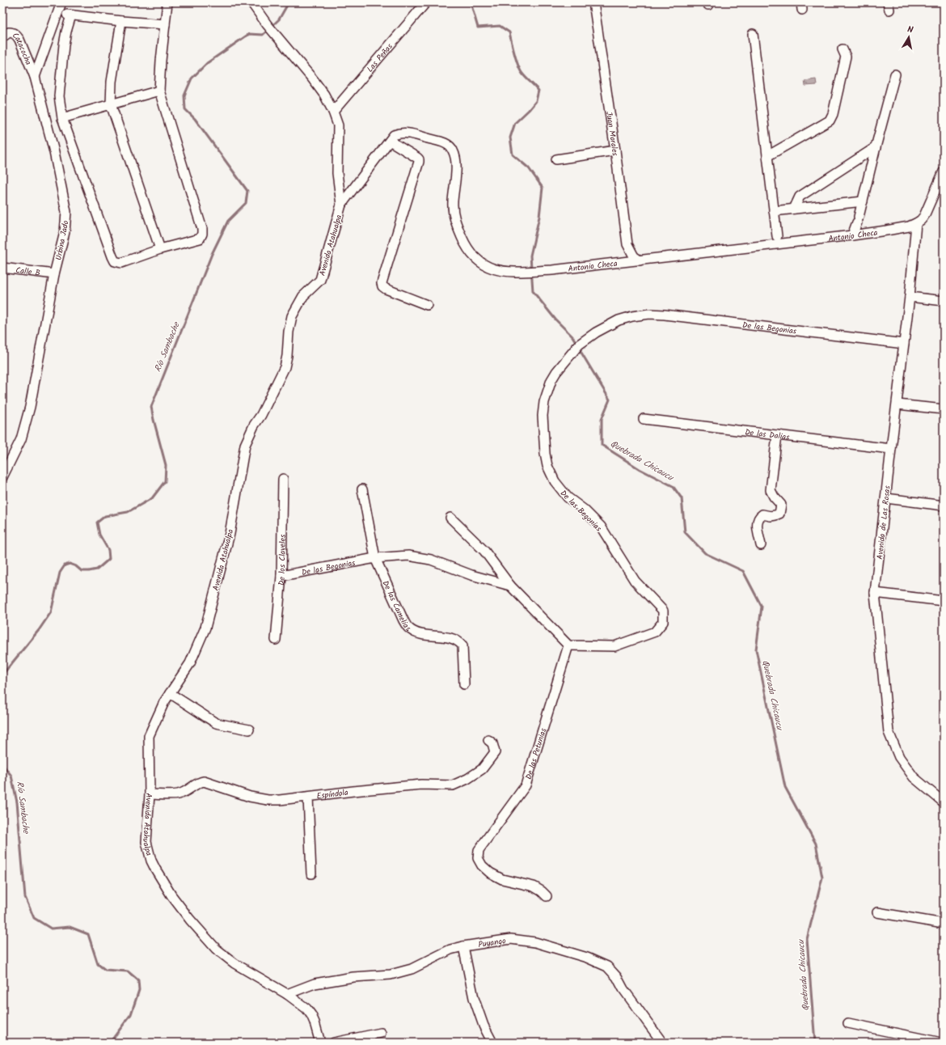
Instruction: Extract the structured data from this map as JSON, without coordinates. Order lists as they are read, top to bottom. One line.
{"streets":{"street":["Catacocha","Las Peñas","Juan Morales","Antonio Checa","Urbina Jado","Avenida Atahualpa","Calle B","De las Begonias","De las Dalias","Avenida de Las Rosas","De los Claveles","De las Camelias","De las Petunias","Espíndola","Puyango"]},"crossings":[["Catacocha","Urbina Jado"],["Las Peñas","Avenida Atahualpa"],["Juan Morales","Antonio Checa"],["Antonio Checa","Avenida Atahualpa"],["Antonio Checa","Avenida de Las Rosas"],["Urbina Jado","Calle B"],["Avenida Atahualpa","Espíndola"],["Avenida Atahualpa","Puyango"],["De las Begonias","Avenida de Las Rosas"],["De las Begonias","De los Claveles"],["De las Begonias","De las Camelias"],["De las Begonias","De las Petunias"],["De las Dalias","Avenida de Las Rosas"]],"water":["Río Sambache","Quebrada Chicaucu"],"north":"top"}
